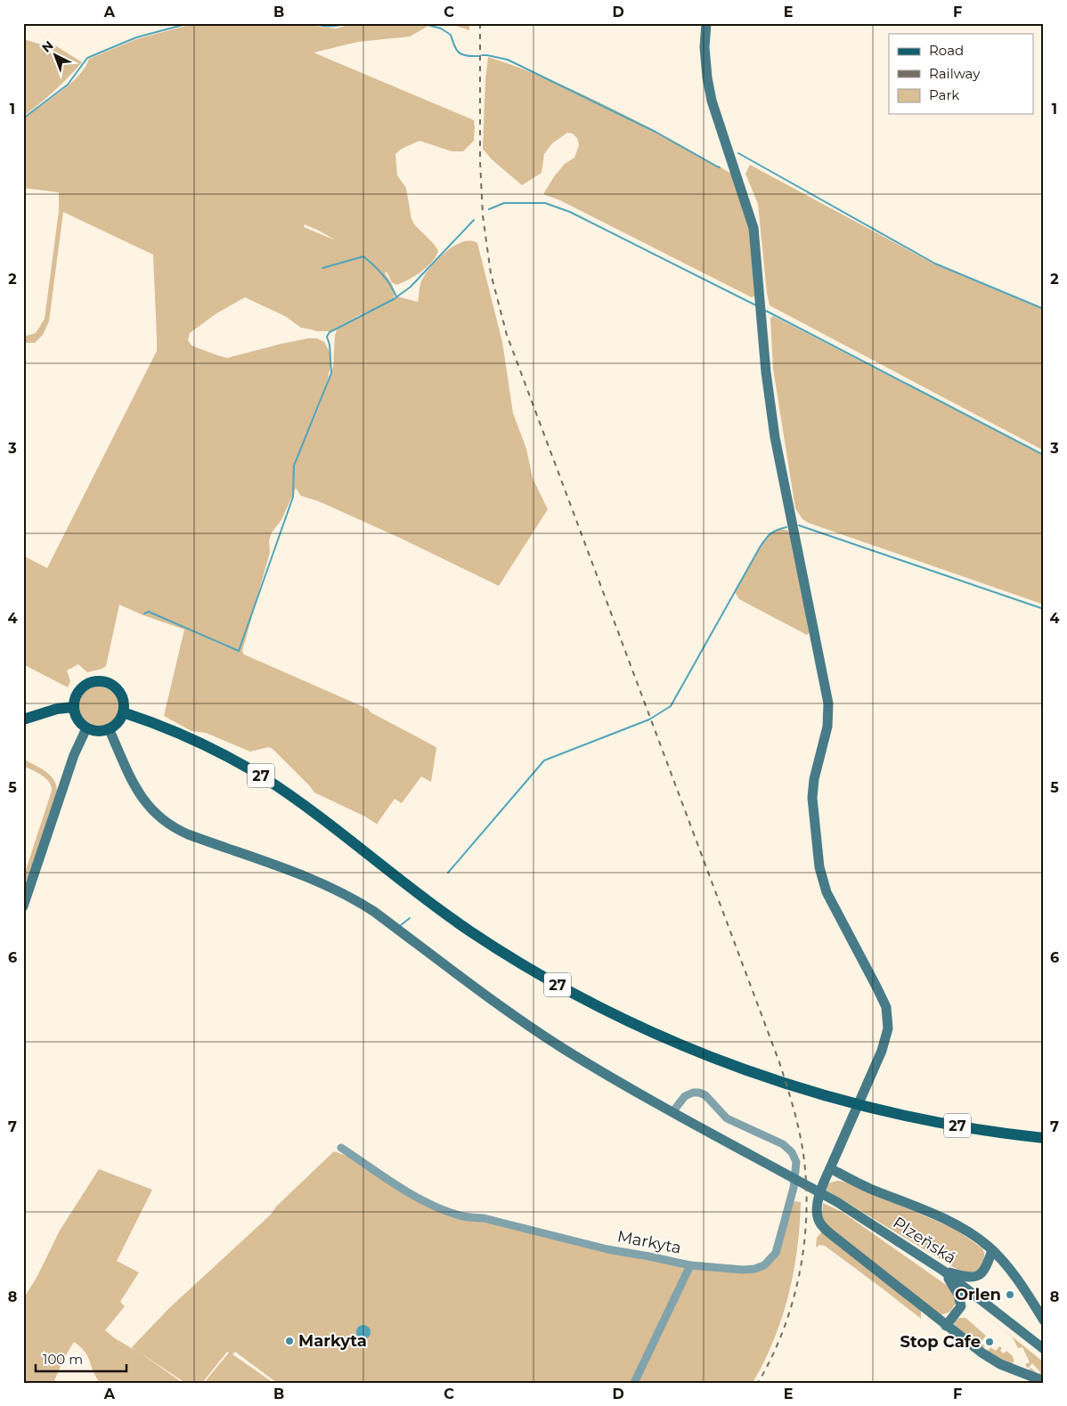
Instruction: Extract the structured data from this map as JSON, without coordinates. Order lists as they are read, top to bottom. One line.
{"streets":{"main road":["27","Plzeňská"],"street":["Markyta"]},"crossings":[["27","Plzeňská"],["Plzeňská","Markyta"]],"places":["Orlen","Markyta","Stop Cafe"],"legend":["Road","Railway","Park"],"scale_bar":"100 m","north":"top left","grid":{"columns":["A","B","C","D","E","F"],"rows":["1","2","3","4","5","6","7","8"]}}
